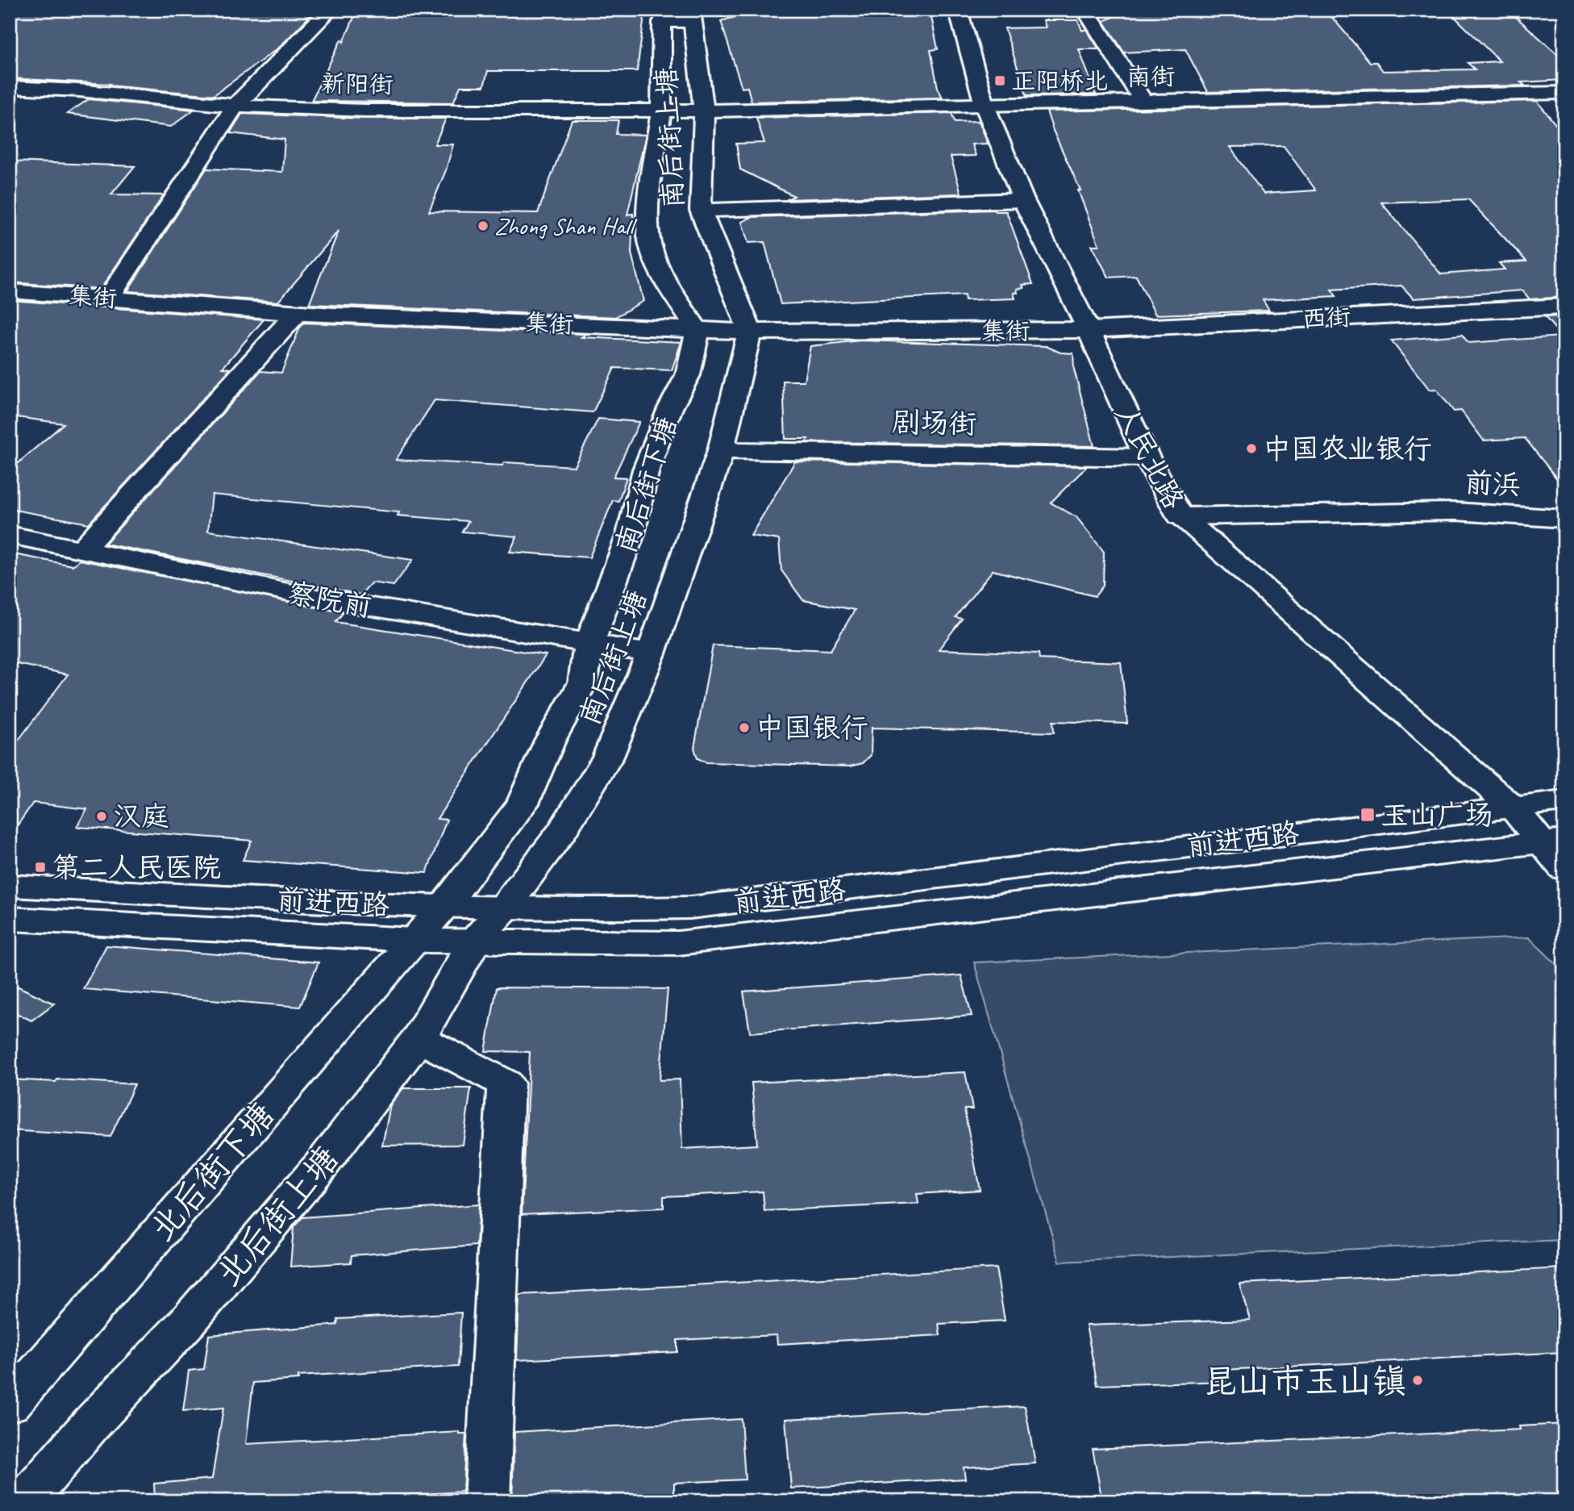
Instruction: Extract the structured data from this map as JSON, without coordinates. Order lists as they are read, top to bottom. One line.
{"streets":{"street":["南街","新阳街","南后街上塘","集街","西街","剧场街","人民北路","前浜","南后街下塘","察院前","前进西路","北后街下塘","北后街上塘"]},"crossings":[["南街","新阳街"],["南街","南后街上塘"],["南街","人民北路"],["新阳街","南后街上塘"],["南后街上塘","集街"],["南后街上塘","剧场街"],["南后街上塘","察院前"],["南后街上塘","前进西路"],["南后街上塘","北后街上塘"],["集街","西街"],["集街","人民北路"],["集街","南后街下塘"],["西街","人民北路"],["剧场街","人民北路"],["人民北路","前浜"],["人民北路","前进西路"],["南后街下塘","察院前"],["南后街下塘","前进西路"],["南后街下塘","北后街下塘"],["前进西路","北后街下塘"],["前进西路","北后街上塘"]],"places":{"transit":["正阳桥北","玉山广场","第二人民医院"],"other":["Zhong Shan Hall","中国农业银行","中国银行","汉庭","昆山市玉山镇"]}}
